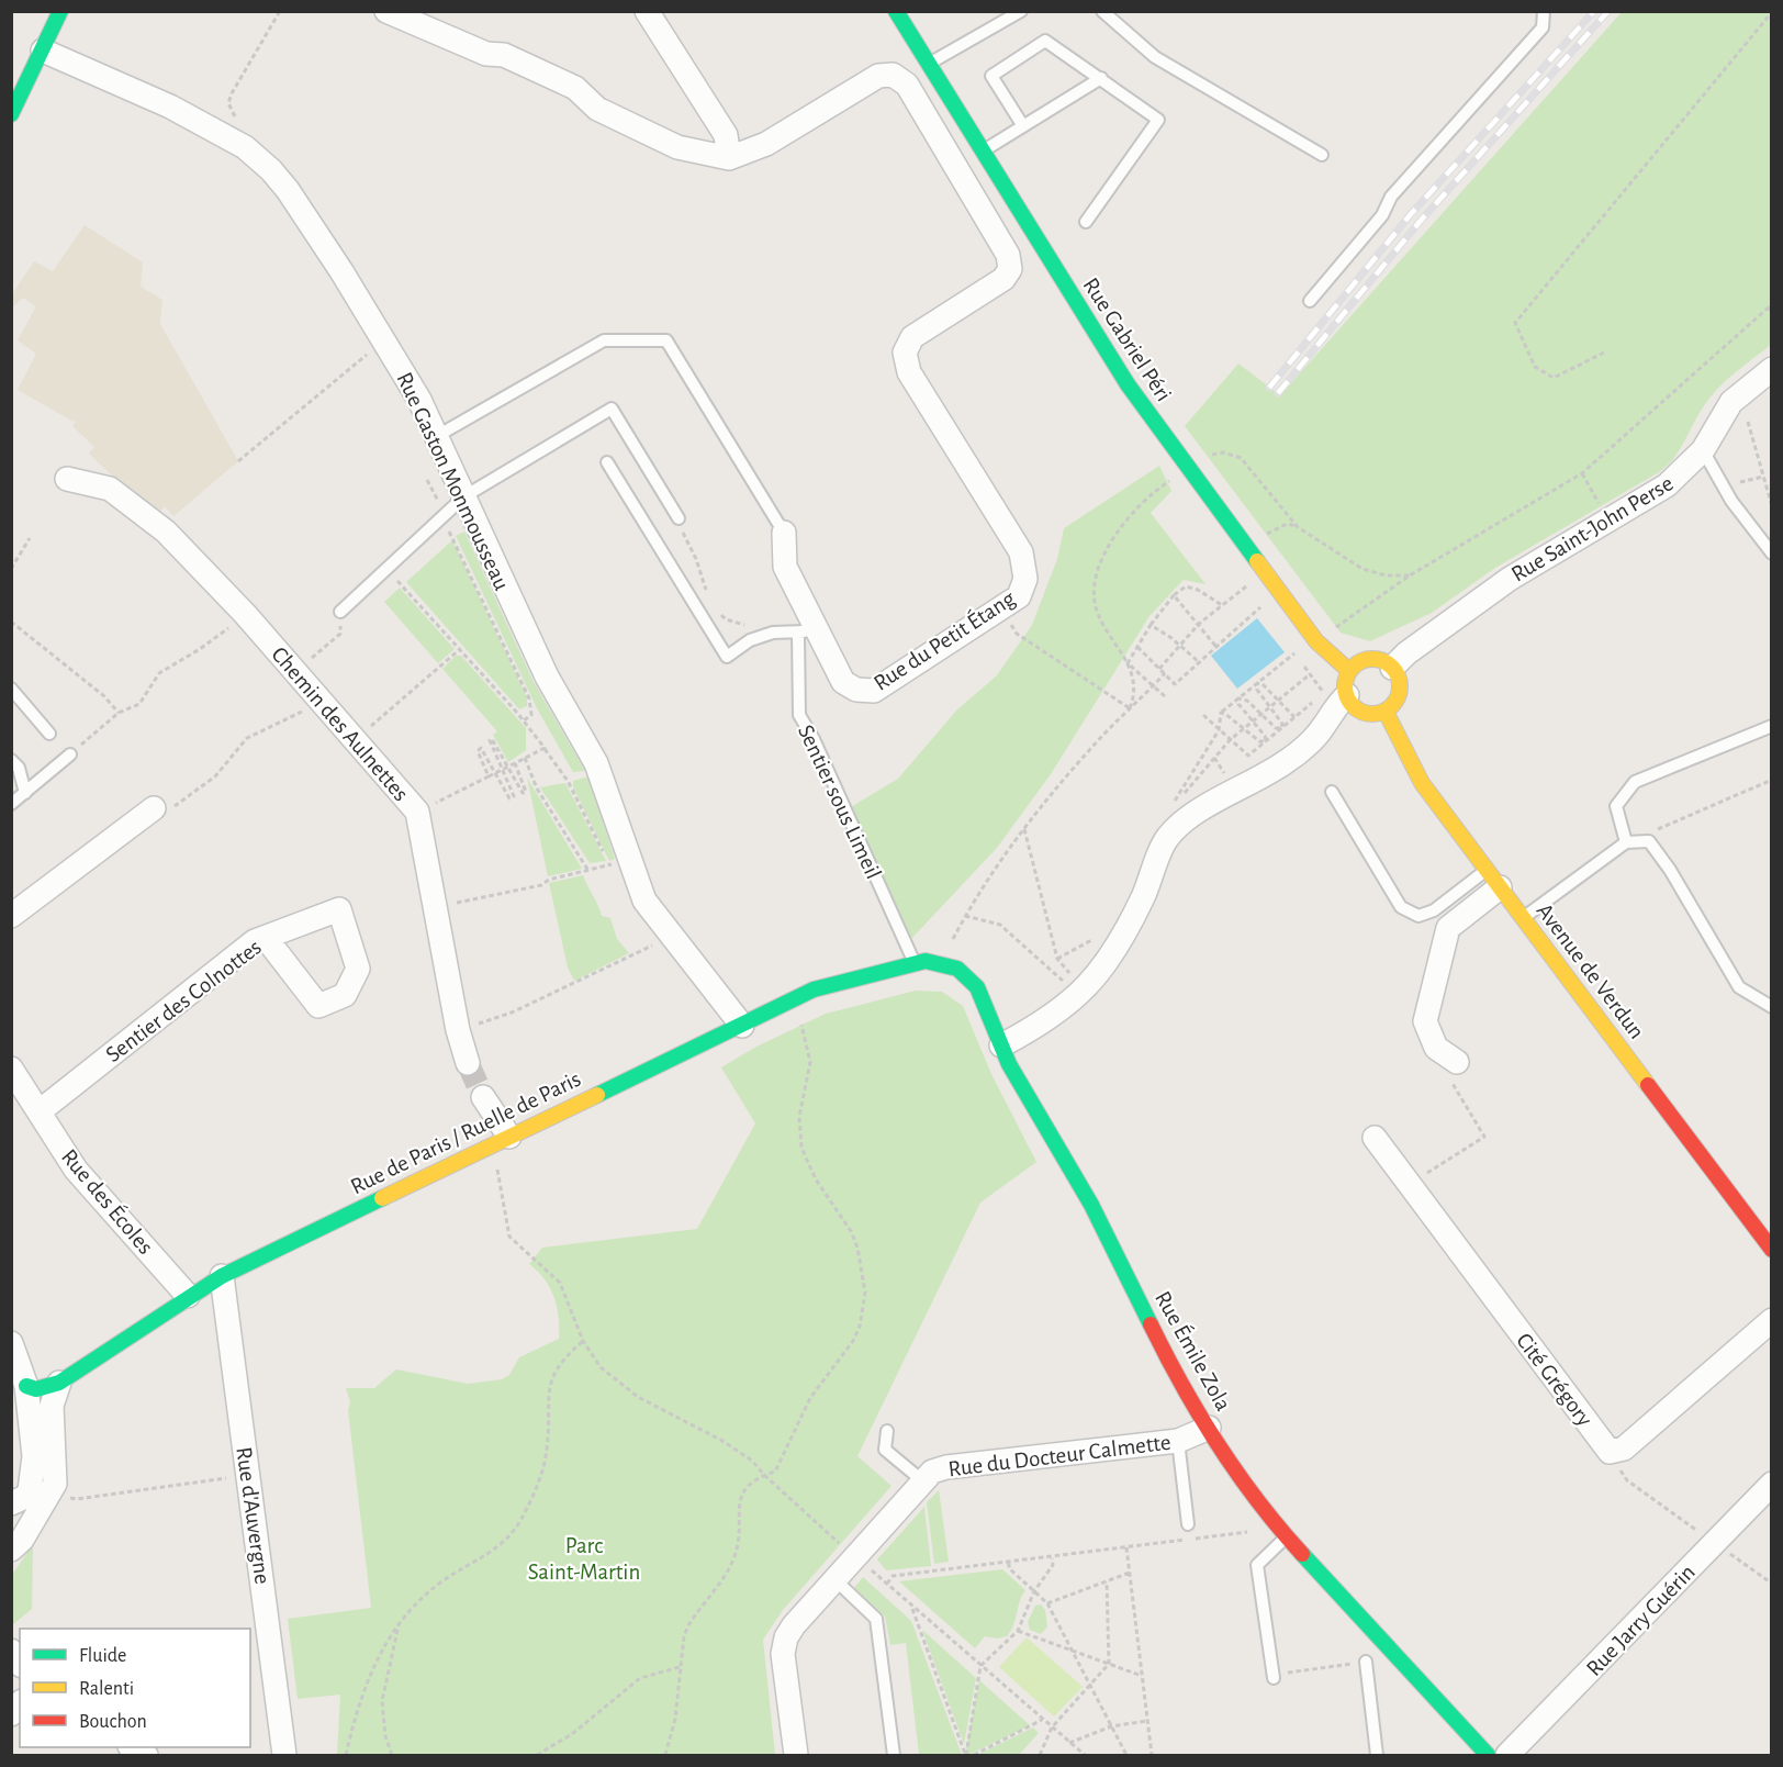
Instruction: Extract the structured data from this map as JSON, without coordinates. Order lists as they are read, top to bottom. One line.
{"streets":{"street":["Rue Gabriel Péri","Rue Gaston Monmousseau","Rue Saint-John Perse","Rue du Petit Étang","Chemin des Aulnettes","Avenue de Verdun","Sentier des Colnottes","Rue de Paris / Ruelle de Paris","Rue des Écoles","Rue Émile Zola","Cité Grégory","Rue du Docteur Calmette","Rue d'Auvergne","Rue Jarry Guérin"],"lane":["Sentier sous Limeil"]},"crossings":[["Rue Gabriel Péri","Rue Saint-John Perse"],["Rue Gabriel Péri","Avenue de Verdun"],["Rue Gaston Monmousseau","Rue du Petit Étang"],["Rue Gaston Monmousseau","Rue de Paris / Ruelle de Paris"],["Rue Saint-John Perse","Avenue de Verdun"],["Rue du Petit Étang","Sentier sous Limeil"],["Sentier sous Limeil","Rue de Paris / Ruelle de Paris"],["Sentier des Colnottes","Rue des Écoles"],["Rue de Paris / Ruelle de Paris","Rue des Écoles"],["Rue de Paris / Ruelle de Paris","Rue Émile Zola"],["Rue de Paris / Ruelle de Paris","Rue d'Auvergne"],["Rue Émile Zola","Rue du Docteur Calmette"]],"parks":["Parc Saint-Martin"],"legend":["Fluide","Ralenti","Bouchon"]}
